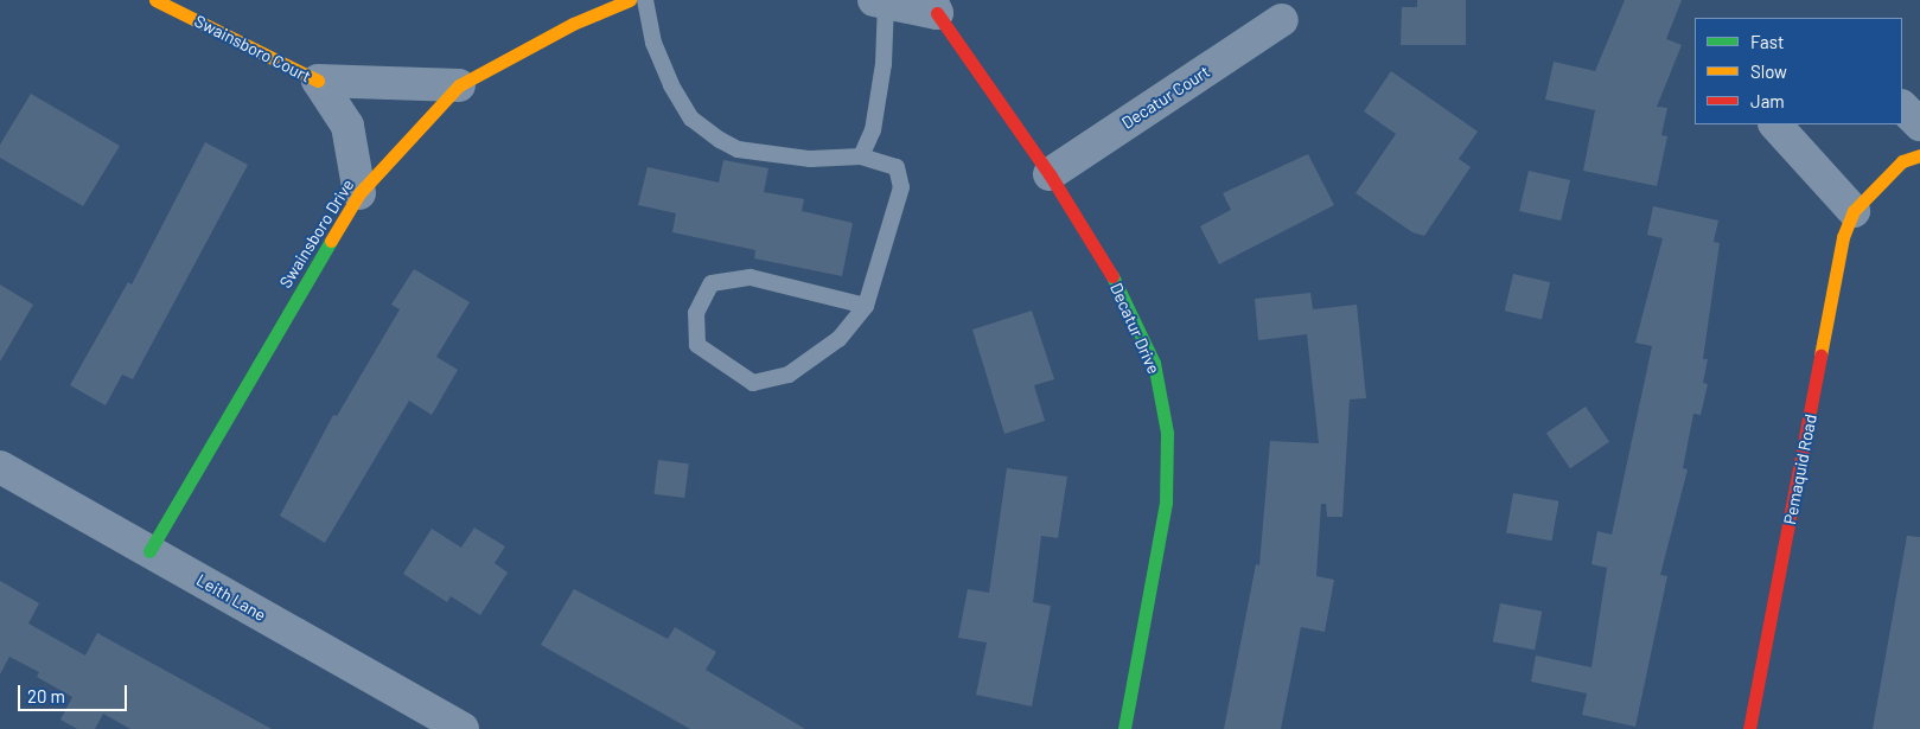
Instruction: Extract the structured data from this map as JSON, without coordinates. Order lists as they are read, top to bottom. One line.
{"streets":{"street":["Swainsboro Court","Decatur Court","Swainsboro Drive","Decatur Drive","Pemaquid Road","Leith Lane"]},"crossings":[["Swainsboro Court","Swainsboro Drive"],["Decatur Court","Decatur Drive"],["Swainsboro Drive","Leith Lane"]],"legend":["Fast","Slow","Jam"],"scale_bar":"20 m"}
